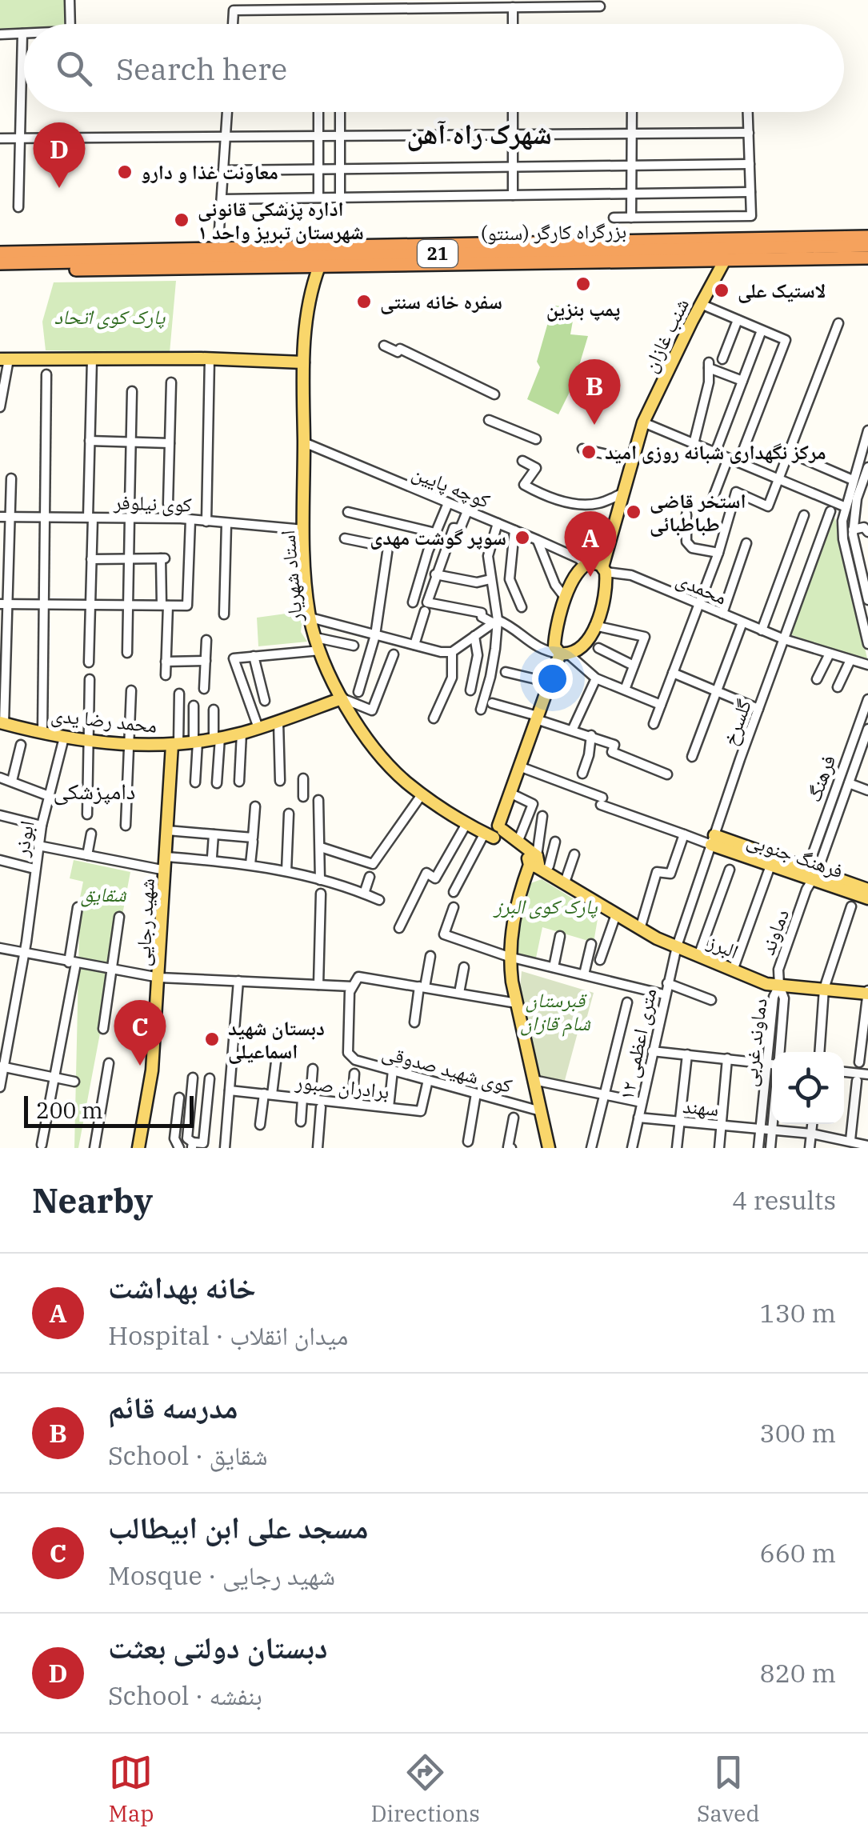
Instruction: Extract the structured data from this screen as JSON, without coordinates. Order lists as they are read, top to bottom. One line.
{"streets":{"highway":["بزرگراه کارگر (سنتو)","21"],"main road":["شنب غازان","استاد شهریار","محمد رضا یدی","فرهنگ جنوبی","شهید رجایی","البرز"],"street":["کوچه پایین","کوی نیلوفر","محمدی","گلسرخ","فرهنگ","ابوذر","دماوند","دماوند غربی","۱۲ متری اعظمی","کوی شهید صدوقی","برادران صبور","سهند"]},"crossings":[["بزرگراه کارگر (سنتو)","21"],["شنب غازان","محمدی"],["کوچه پایین","استاد شهریار"],["کوی نیلوفر","استاد شهریار"],["استاد شهریار","محمد رضا یدی"],["استاد شهریار","البرز"],["محمدی","گلسرخ"],["محمد رضا یدی","ابوذر"],["محمد رضا یدی","شهید رجایی"],["گلسرخ","فرهنگ جنوبی"],["گلسرخ","البرز"],["گلسرخ","۱۲ متری اعظمی"],["فرهنگ","فرهنگ جنوبی"],["فرهنگ","دماوند"],["فرهنگ جنوبی","دماوند"],["دماوند","البرز"],["دماوند","دماوند غربی"],["البرز","دماوند غربی"],["البرز","۱۲ متری اعظمی"],["دماوند غربی","سهند"],["۱۲ متری اعظمی","سهند"],["کوی شهید صدوقی","برادران صبور"]],"districts":["شهرک راه آهن","دامپزشکی"],"parks":["پارک کوی اتحاد","شقایق","پارک کوی البرز","قبرستان شام قازان"],"places":["معاونت غذا و دارو","اداره پزشکی قانونی شهرستان تبریز واحد ۱","پمپ بنزین","لاستیک علی","سفره خانه سنتی","مرکز نگهداری شبانه روزی امید","استخر قاضی طباطبائی","سوپر گوشت مهدی","دبستان شهید اسماعیلی"],"scale_bar":"200 m","page":{"search":"Search here","pins":["D","B","A","C"],"scale":"200 m","heading":["Nearby","4 results"],"list":[{"mark":"A","name":"خانه بهداشت","note":"Hospital · میدان انقلاب","value":"130 m"},{"mark":"B","name":"مدرسه قائم","note":"School · شقایق","value":"300 m"},{"mark":"C","name":"مسجد علی ابن ابیطالب","note":"Mosque · شهید رجایی","value":"660 m"},{"mark":"D","name":"دبستان دولتی بعثت","note":"School · بنفشه","value":"820 m"}],"nav":["Map","Directions","Saved"]}}
